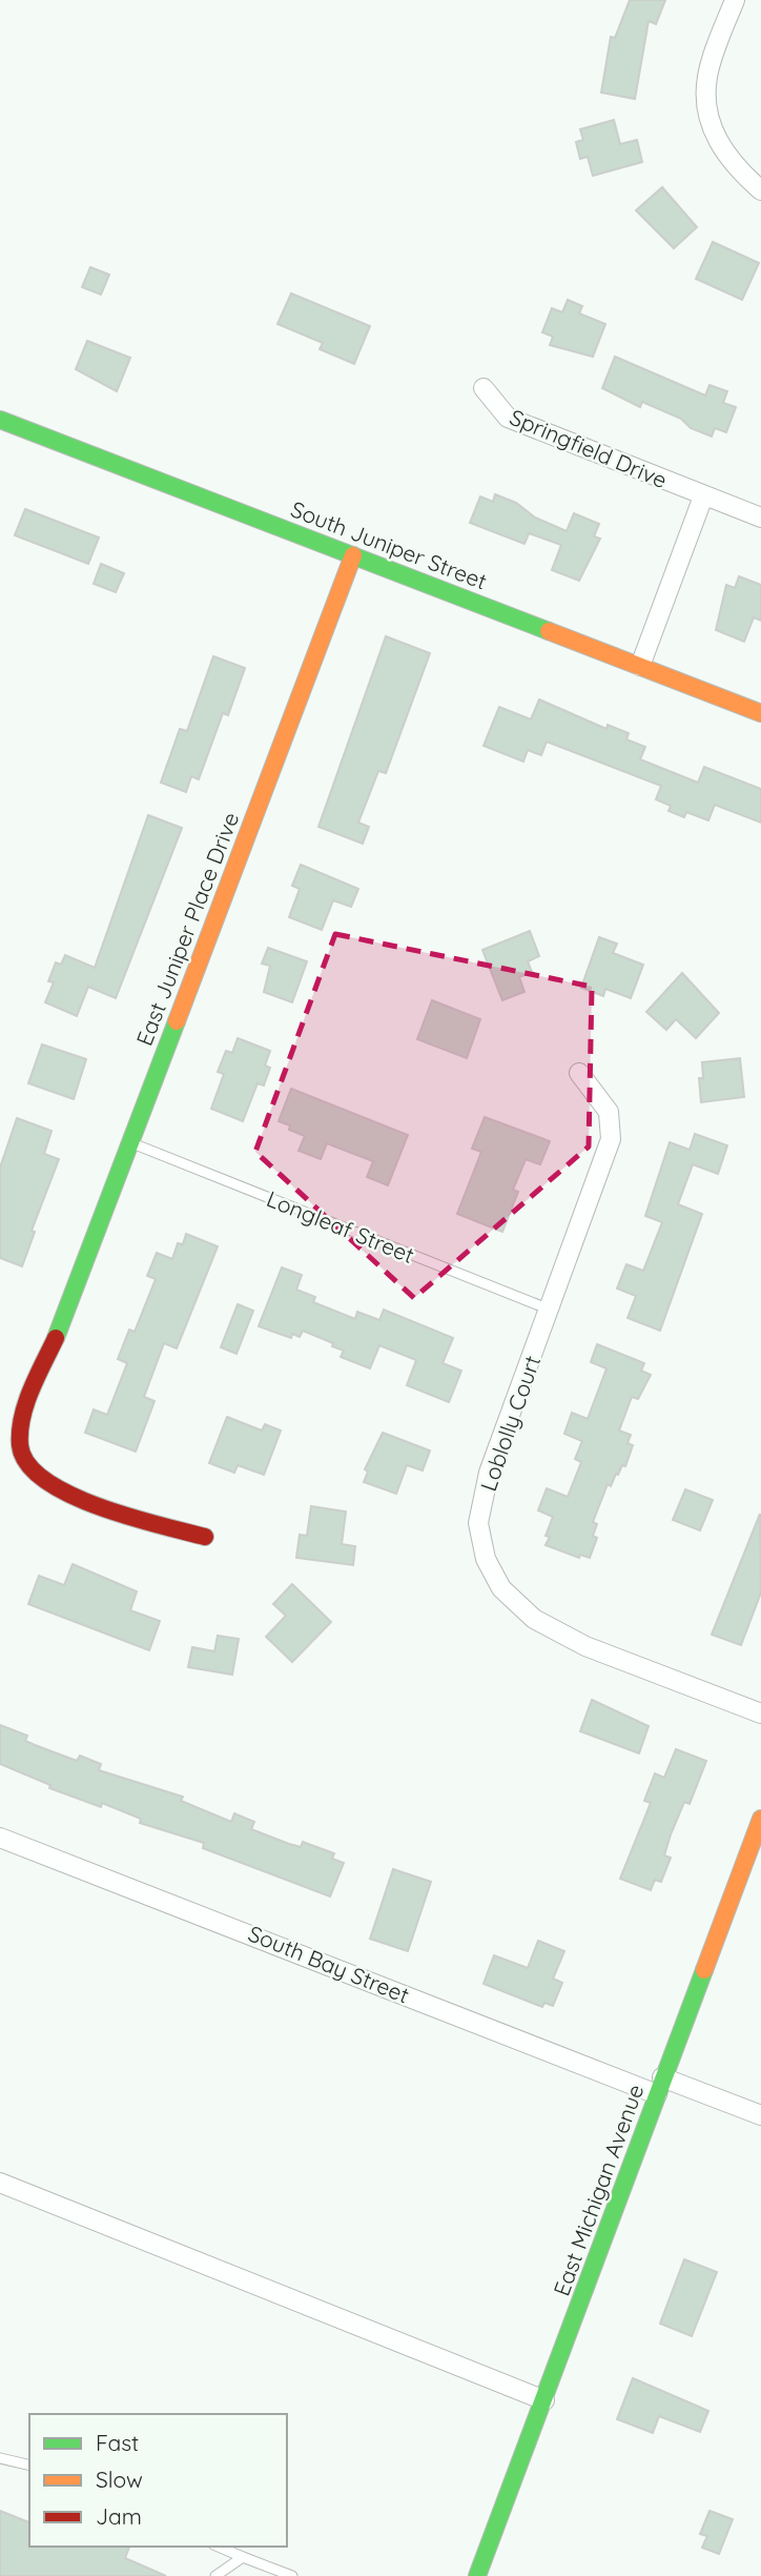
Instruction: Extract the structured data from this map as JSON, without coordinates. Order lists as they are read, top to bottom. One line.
{"streets":{"street":["Springfield Drive","South Juniper Street","East Juniper Place Drive","Loblolly Court","South Bay Street","East Michigan Avenue"],"lane":["Longleaf Street"]},"crossings":[["South Juniper Street","East Juniper Place Drive"],["East Juniper Place Drive","Longleaf Street"],["Longleaf Street","Loblolly Court"],["South Bay Street","East Michigan Avenue"]],"legend":["Fast","Slow","Jam"]}
